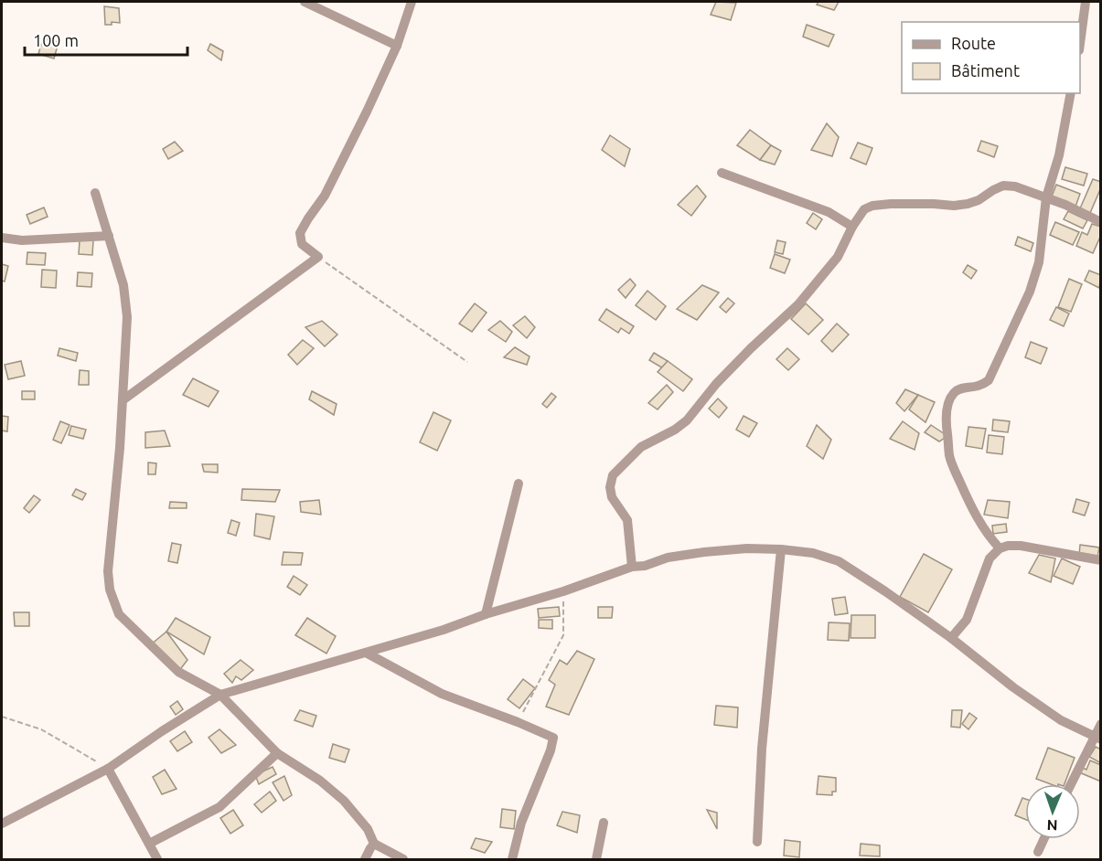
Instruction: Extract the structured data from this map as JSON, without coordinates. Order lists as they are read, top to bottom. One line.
{"legend":["Route","Bâtiment"],"scale_bar":"100 m","north":"bottom"}
